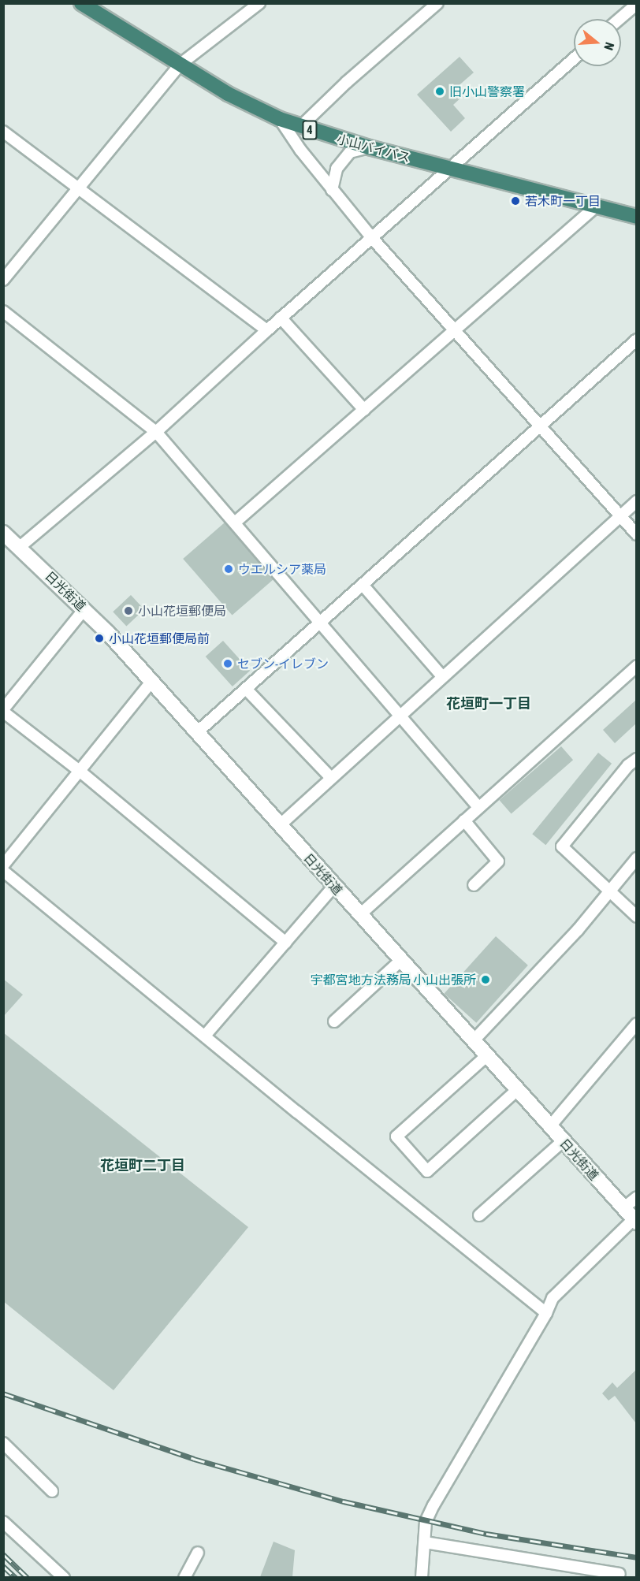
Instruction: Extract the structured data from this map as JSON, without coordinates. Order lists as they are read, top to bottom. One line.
{"streets":{"highway":["4","小山バイパス"],"main road":["日光街道"]},"districts":["花垣町一丁目","花垣町二丁目"],"places":["旧小山警察署","若木町一丁目","ウエルシア薬局","小山花垣郵便局","小山花垣郵便局前","セブン-イレブン","宇都宮地方法務局 小山出張所"],"north":"right"}
